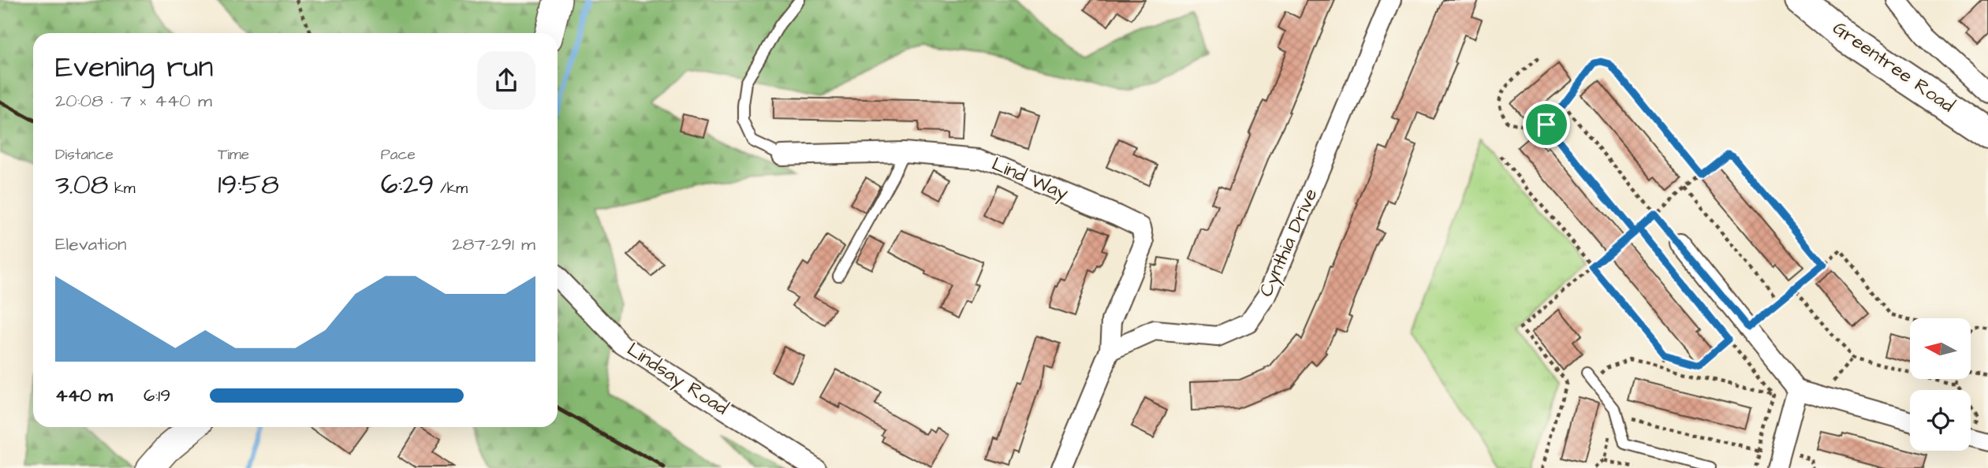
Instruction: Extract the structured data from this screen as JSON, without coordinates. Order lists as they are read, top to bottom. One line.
{"streets":{"main road":["Greentree Road"],"street":["Lind Way","Cynthia Drive","Lindsay Road"]},"crossings":[["Lind Way","Cynthia Drive"]],"north":"left","page":{"heading":["Evening run","20:08 · 7 × 440 m"],"stats":[["Distance","3.08 km"],["Time","19:58"],["Pace","6:29 /km"]],"chart":["Elevation","287–291 m"],"list":[{"name":"440 m","note":"6:19"}]}}
